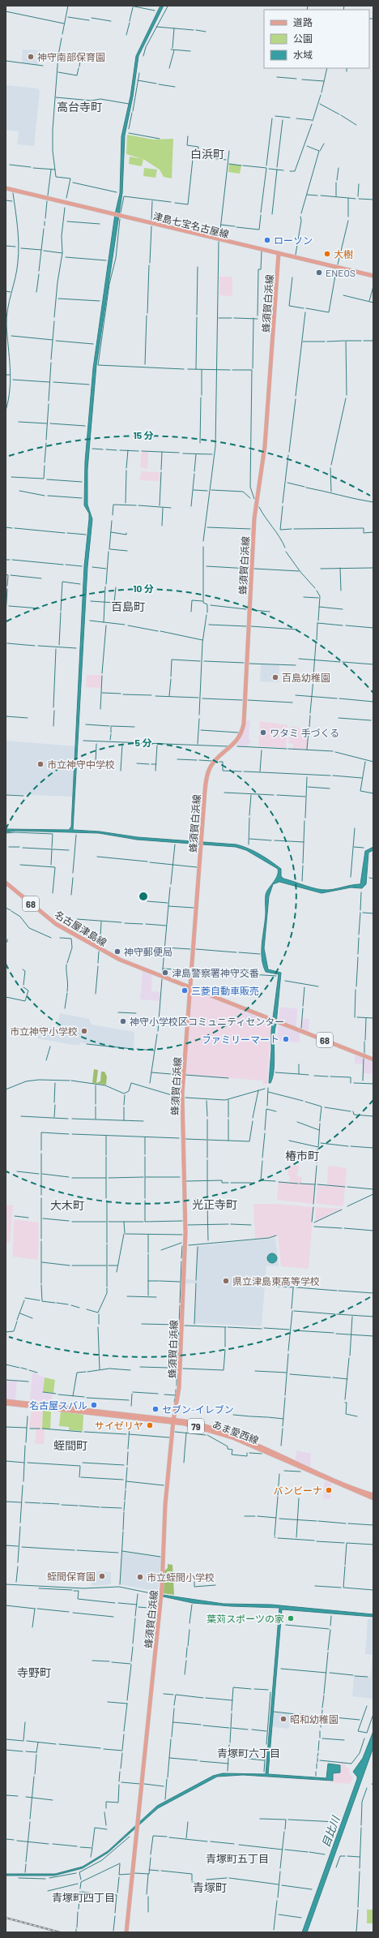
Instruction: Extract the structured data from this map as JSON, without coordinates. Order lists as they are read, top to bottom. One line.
{"streets":{"main road":["津島七宝名古屋線","蜂須賀白浜線","68","名古屋津島線","79","あま愛西線"]},"crossings":[["津島七宝名古屋線","蜂須賀白浜線"],["蜂須賀白浜線","名古屋津島線"],["蜂須賀白浜線","あま愛西線"]],"districts":["高台寺町","白浜町","百島町","椿市町","光正寺町","大木町","蛭間町","寺野町","青塚町六丁目","青塚町五丁目","青塚町","青塚町四丁目"],"water":["目比川"],"places":["神守南部保育園","ローソン","大樹","ENEOS","百島幼稚園","ワタミ 手づくる","市立神守中学校","神守郵便局","津島警察署神守交番","三菱自動車販売","神守小学校区コミュニティセンター","市立神守小学校","ファミリーマート","県立津島東高等学校","名古屋スバル","セブン-イレブン","サイゼリヤ","バンビーナ","蛭間保育園","市立蛭間小学校","葉苅スポーツの家","昭和幼稚園"],"legend":["道路","公園","水域"],"rings":["15 分","10 分","5 分"]}
